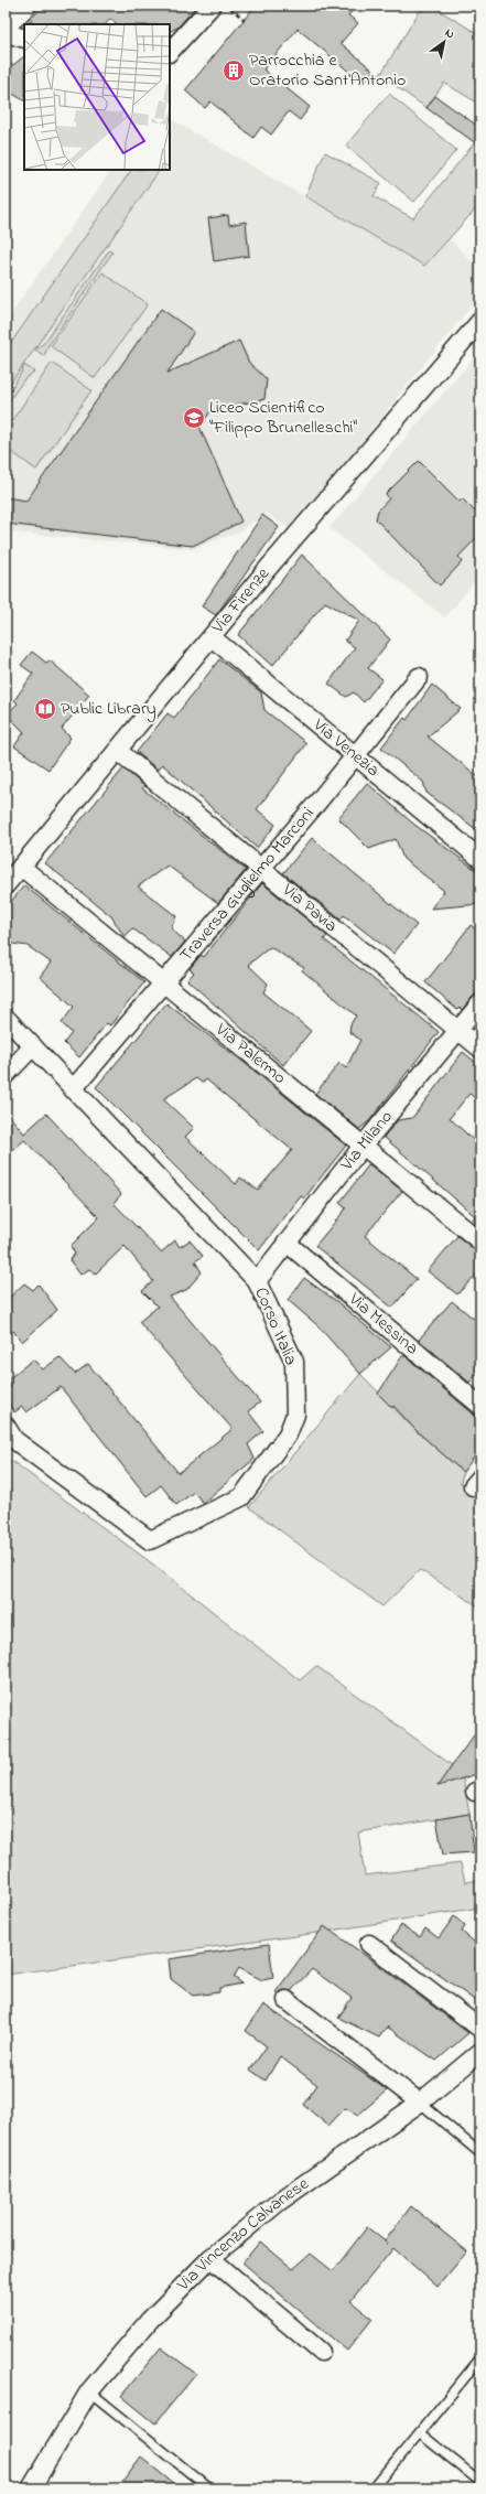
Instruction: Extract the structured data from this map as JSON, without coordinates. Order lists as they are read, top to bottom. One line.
{"streets":{"street":["Via Firenze","Via Venezia","Traversa Guglielmo Marconi","Via Pavia","Via Palermo","Via Milano","Via Messina","Corso Italia","Via Vincenzo Calvanese"]},"crossings":[["Via Firenze","Via Venezia"],["Via Firenze","Via Pavia"],["Via Firenze","Via Palermo"],["Via Venezia","Traversa Guglielmo Marconi"],["Traversa Guglielmo Marconi","Via Pavia"],["Traversa Guglielmo Marconi","Via Palermo"],["Traversa Guglielmo Marconi","Corso Italia"],["Via Pavia","Via Milano"],["Via Palermo","Via Milano"],["Via Milano","Via Messina"],["Via Milano","Corso Italia"]],"places":{"building":["Parrocchia e Oratorio Sant'Antonio"],"school or university":["Liceo Scientifico \"Filippo Brunelleschi\""],"library":["Public Library"]},"north":"top right"}
